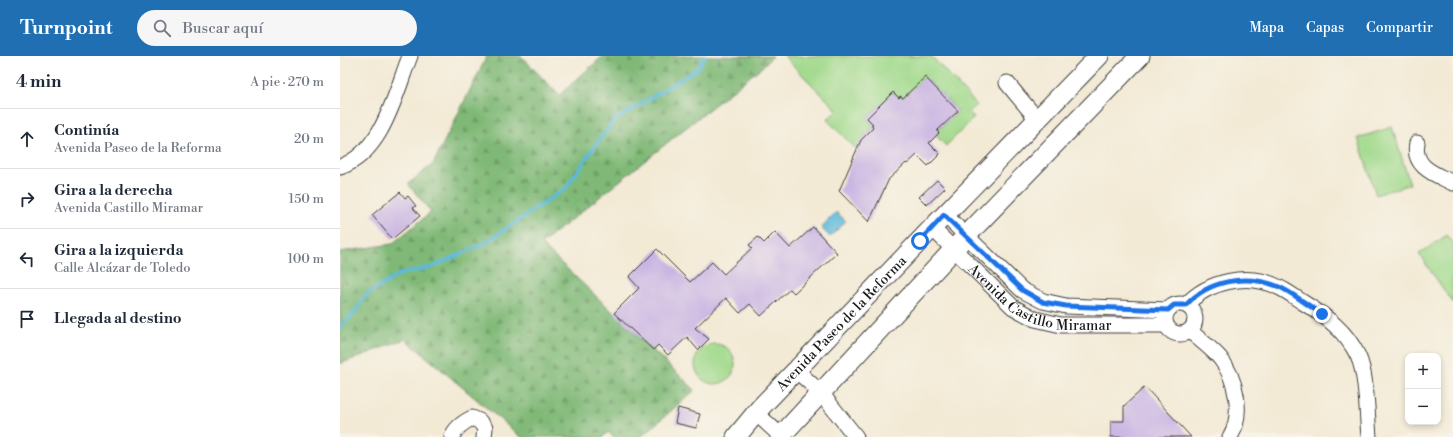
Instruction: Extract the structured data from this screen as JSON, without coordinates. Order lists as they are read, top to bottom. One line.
{"streets":{"main road":["Avenida Paseo de la Reforma"],"street":["Avenida Castillo Miramar"]},"crossings":[["Avenida Castillo Miramar","Avenida Paseo de la Reforma"]],"page":{"header":"Turnpoint","search":"Buscar aquí","nav":["Mapa","Capas","Compartir"],"heading":["4 min","A pie · 270 m"],"list":[["Continúa","Avenida Paseo de la Reforma","20 m"],["Gira a la derecha","Avenida Castillo Miramar","150 m"],["Gira a la izquierda","Calle Alcázar de Toledo","100 m"],"Llegada al destino"],"map_buttons":["+","−"]}}
